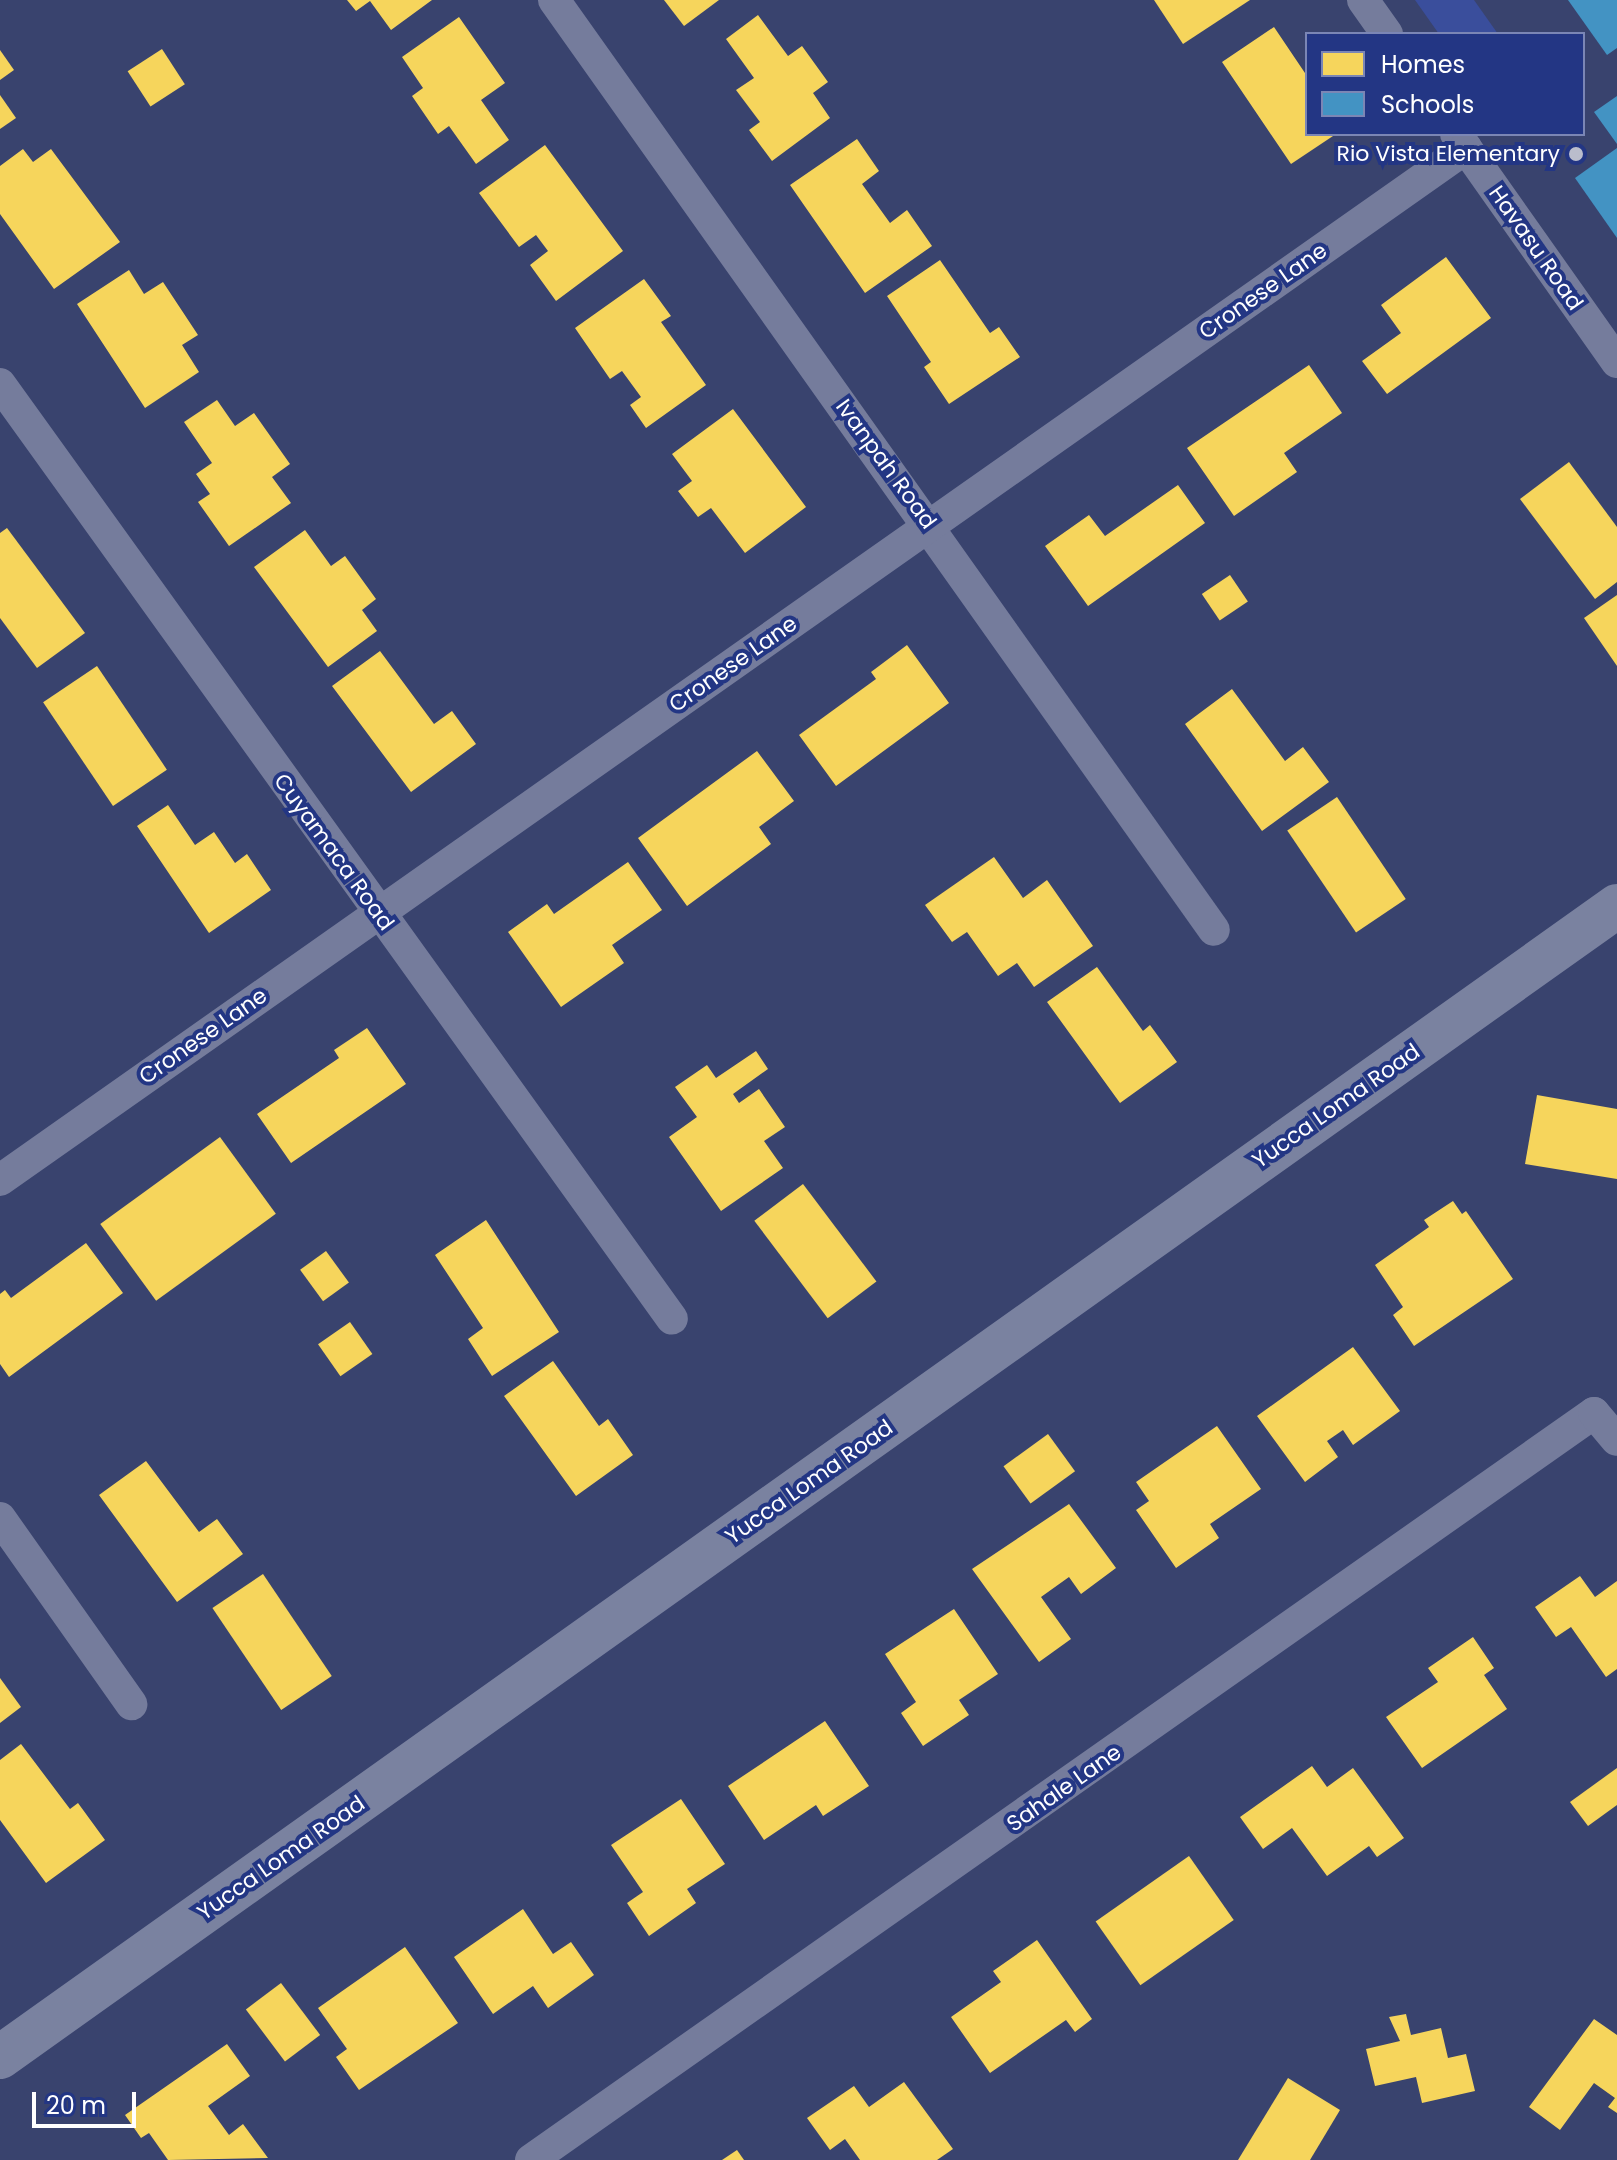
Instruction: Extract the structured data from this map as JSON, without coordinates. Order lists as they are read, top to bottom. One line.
{"streets":{"main road":["Yucca Loma Road"],"street":["Havasu Road","Cronese Lane","Ivanpah Road","Cuyamaca Road","Sahale Lane"]},"crossings":[["Havasu Road","Cronese Lane"],["Cronese Lane","Ivanpah Road"],["Cronese Lane","Cuyamaca Road"]],"places":["Rio Vista Elementary"],"legend":["Homes","Schools"],"scale_bar":"20 m"}
